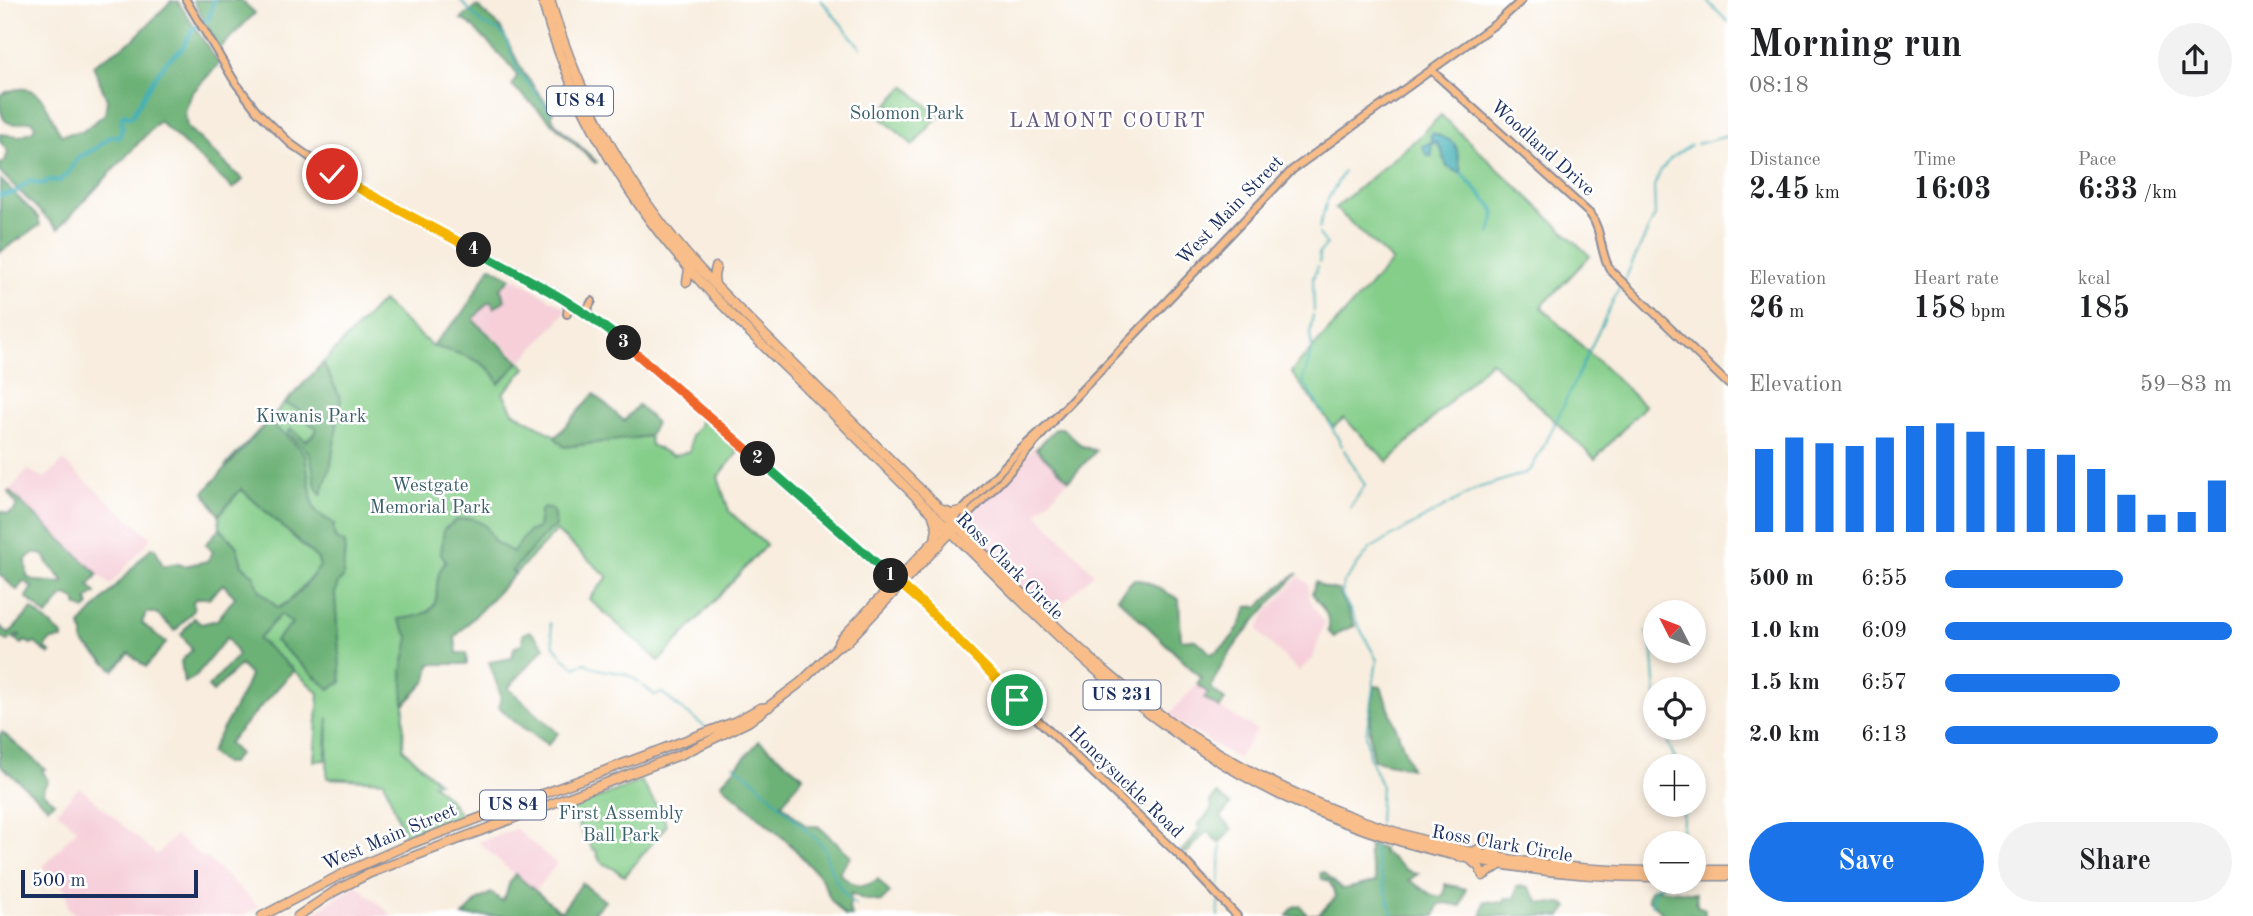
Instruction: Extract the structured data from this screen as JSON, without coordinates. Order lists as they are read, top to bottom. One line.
{"streets":{"highway":["US 84","West Main Street","Ross Clark Circle","US 231"],"main road":["Woodland Drive","Honeysuckle Road"]},"crossings":[["Woodland Drive","West Main Street"],["West Main Street","Ross Clark Circle"],["West Main Street","Honeysuckle Road"]],"districts":["LAMONT COURT"],"parks":["Solomon Park","Kiwanis Park","Westgate Memorial Park","First Assembly Ball Park"],"scale_bar":"500 m","north":"top left","page":{"heading":["Morning run","08:18"],"stats":[["Distance","2.45 km"],["Time","16:03"],["Pace","6:33 /km"],["Elevation","26 m"],["Heart rate","158 bpm"],["kcal","185"]],"pins":["4","3","2","1"],"chart":["Elevation","59–83 m"],"list":[{"name":"500 m","note":"6:55"},{"name":"1.0 km","note":"6:09"},{"name":"1.5 km","note":"6:57"},{"name":"2.0 km","note":"6:13"}],"map_buttons":["+","−"],"buttons":["Save","Share"],"scale":"500 m"}}
